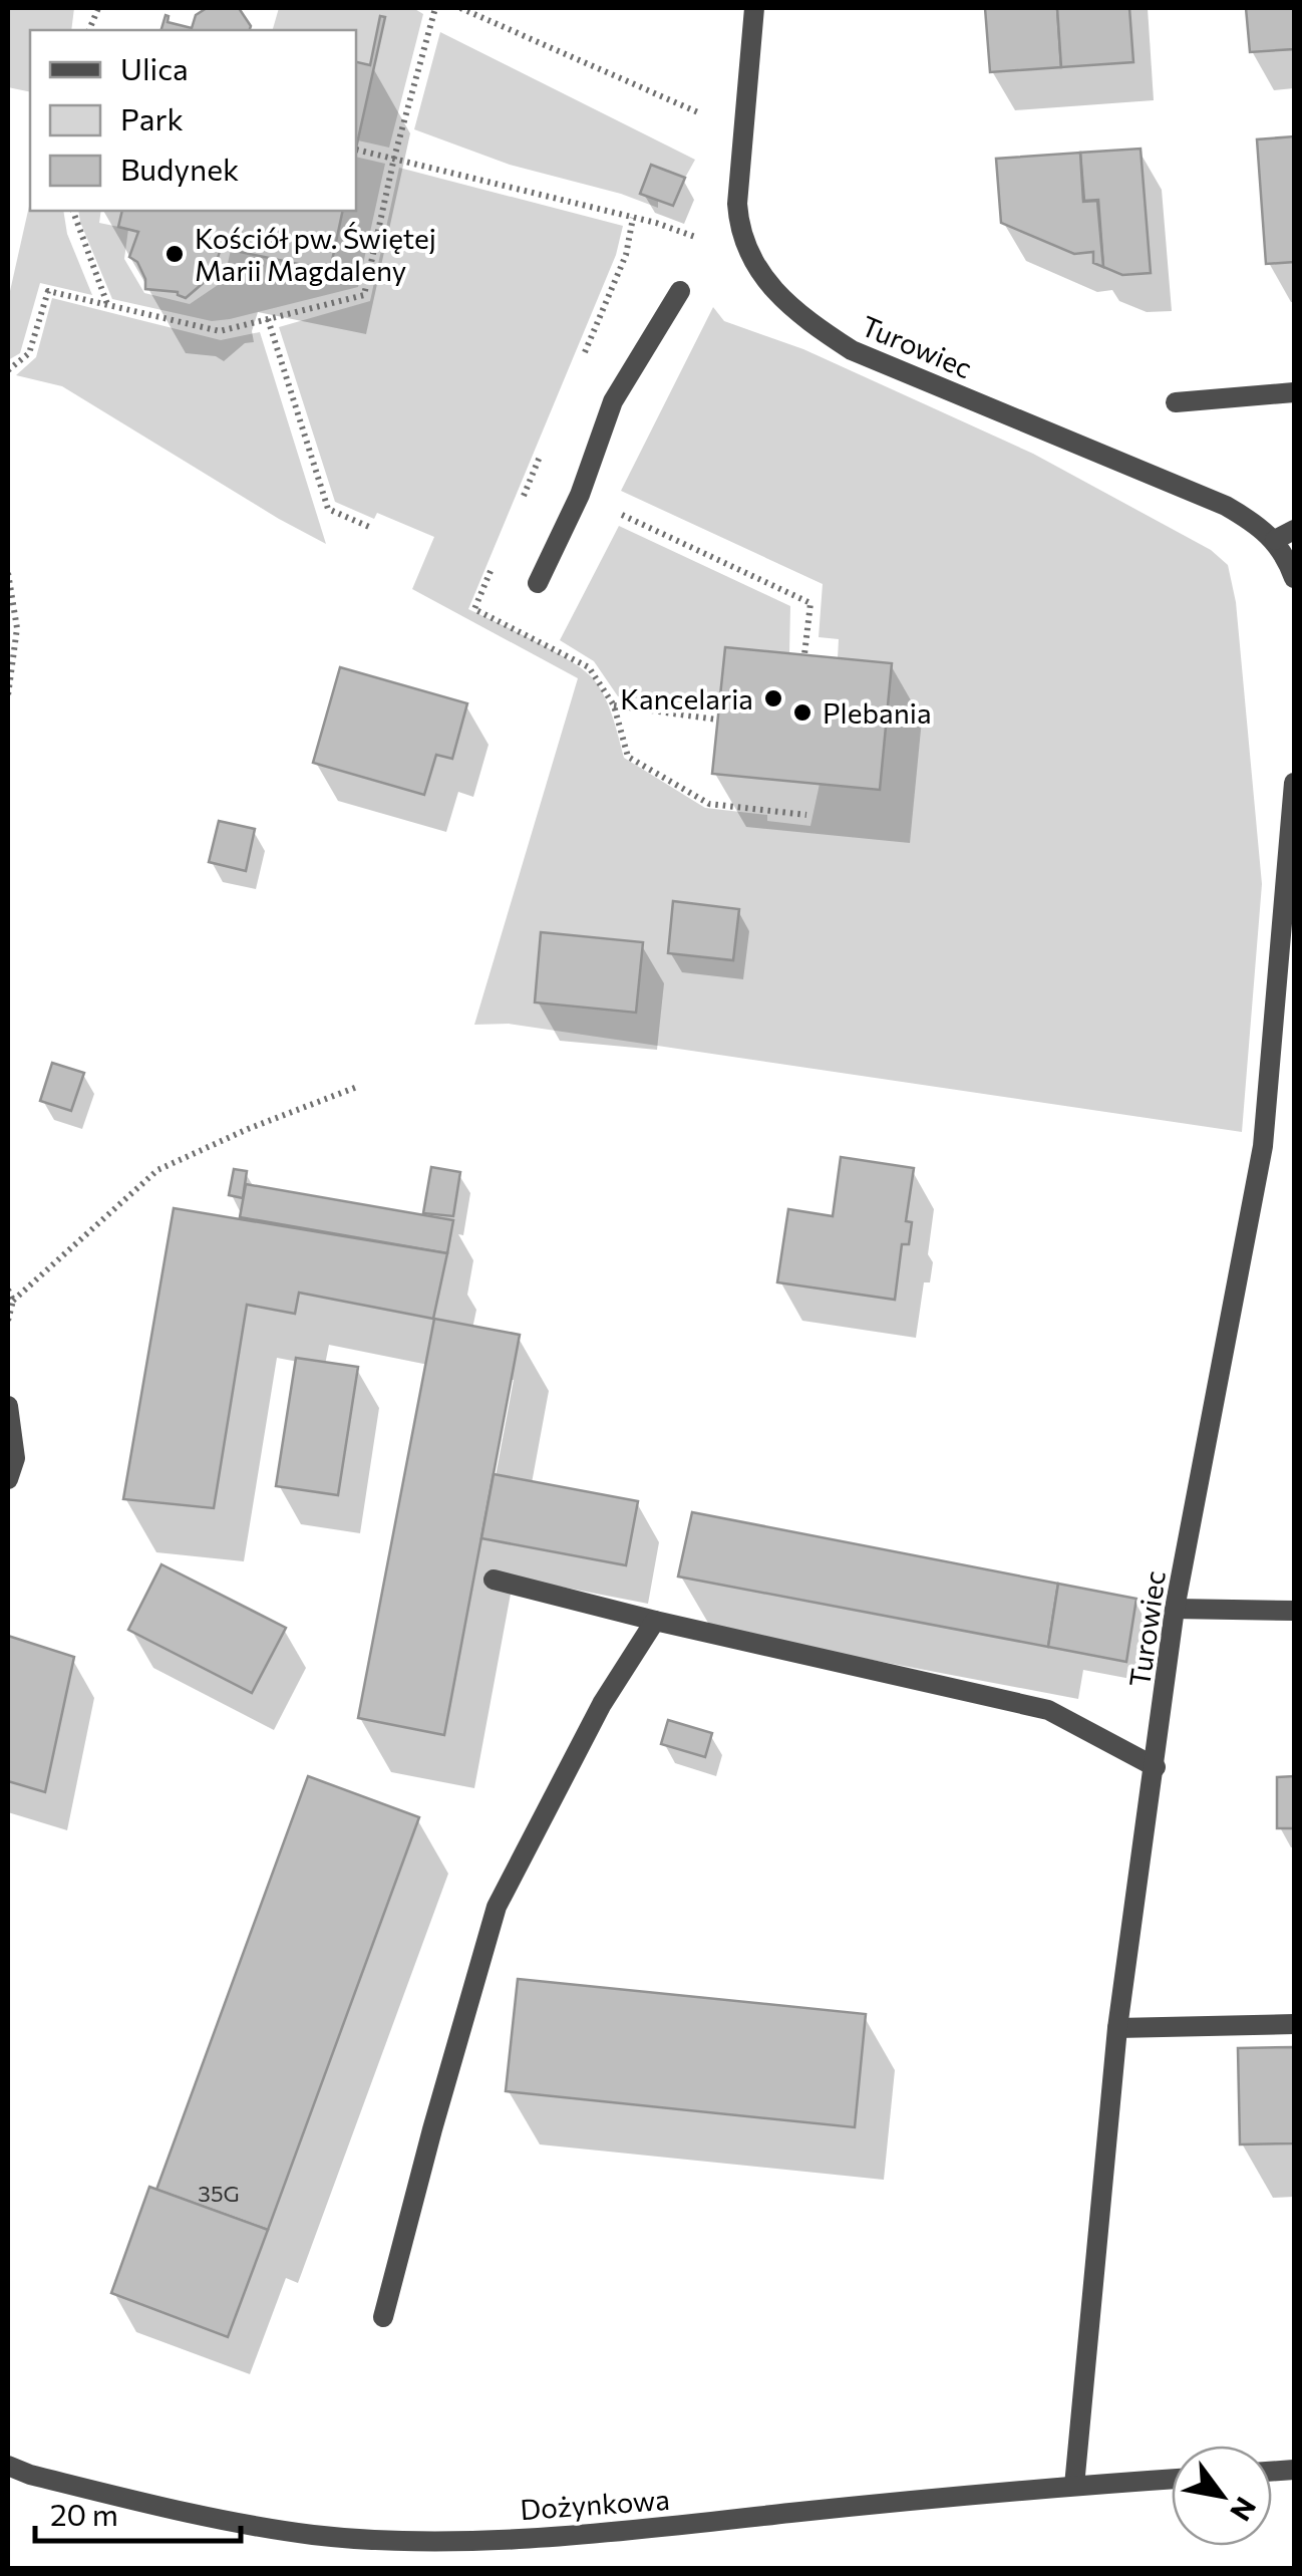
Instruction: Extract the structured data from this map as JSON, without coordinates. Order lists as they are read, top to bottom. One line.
{"streets":{"street":["Turowiec","Dożynkowa"]},"crossings":[["Turowiec","Dożynkowa"]],"places":["Kościół pw. Świętej Marii Magdaleny","Kancelaria","Plebania"],"house_numbers":["35G"],"legend":["Ulica","Park","Budynek"],"scale_bar":"20 m","north":"bottom right"}
